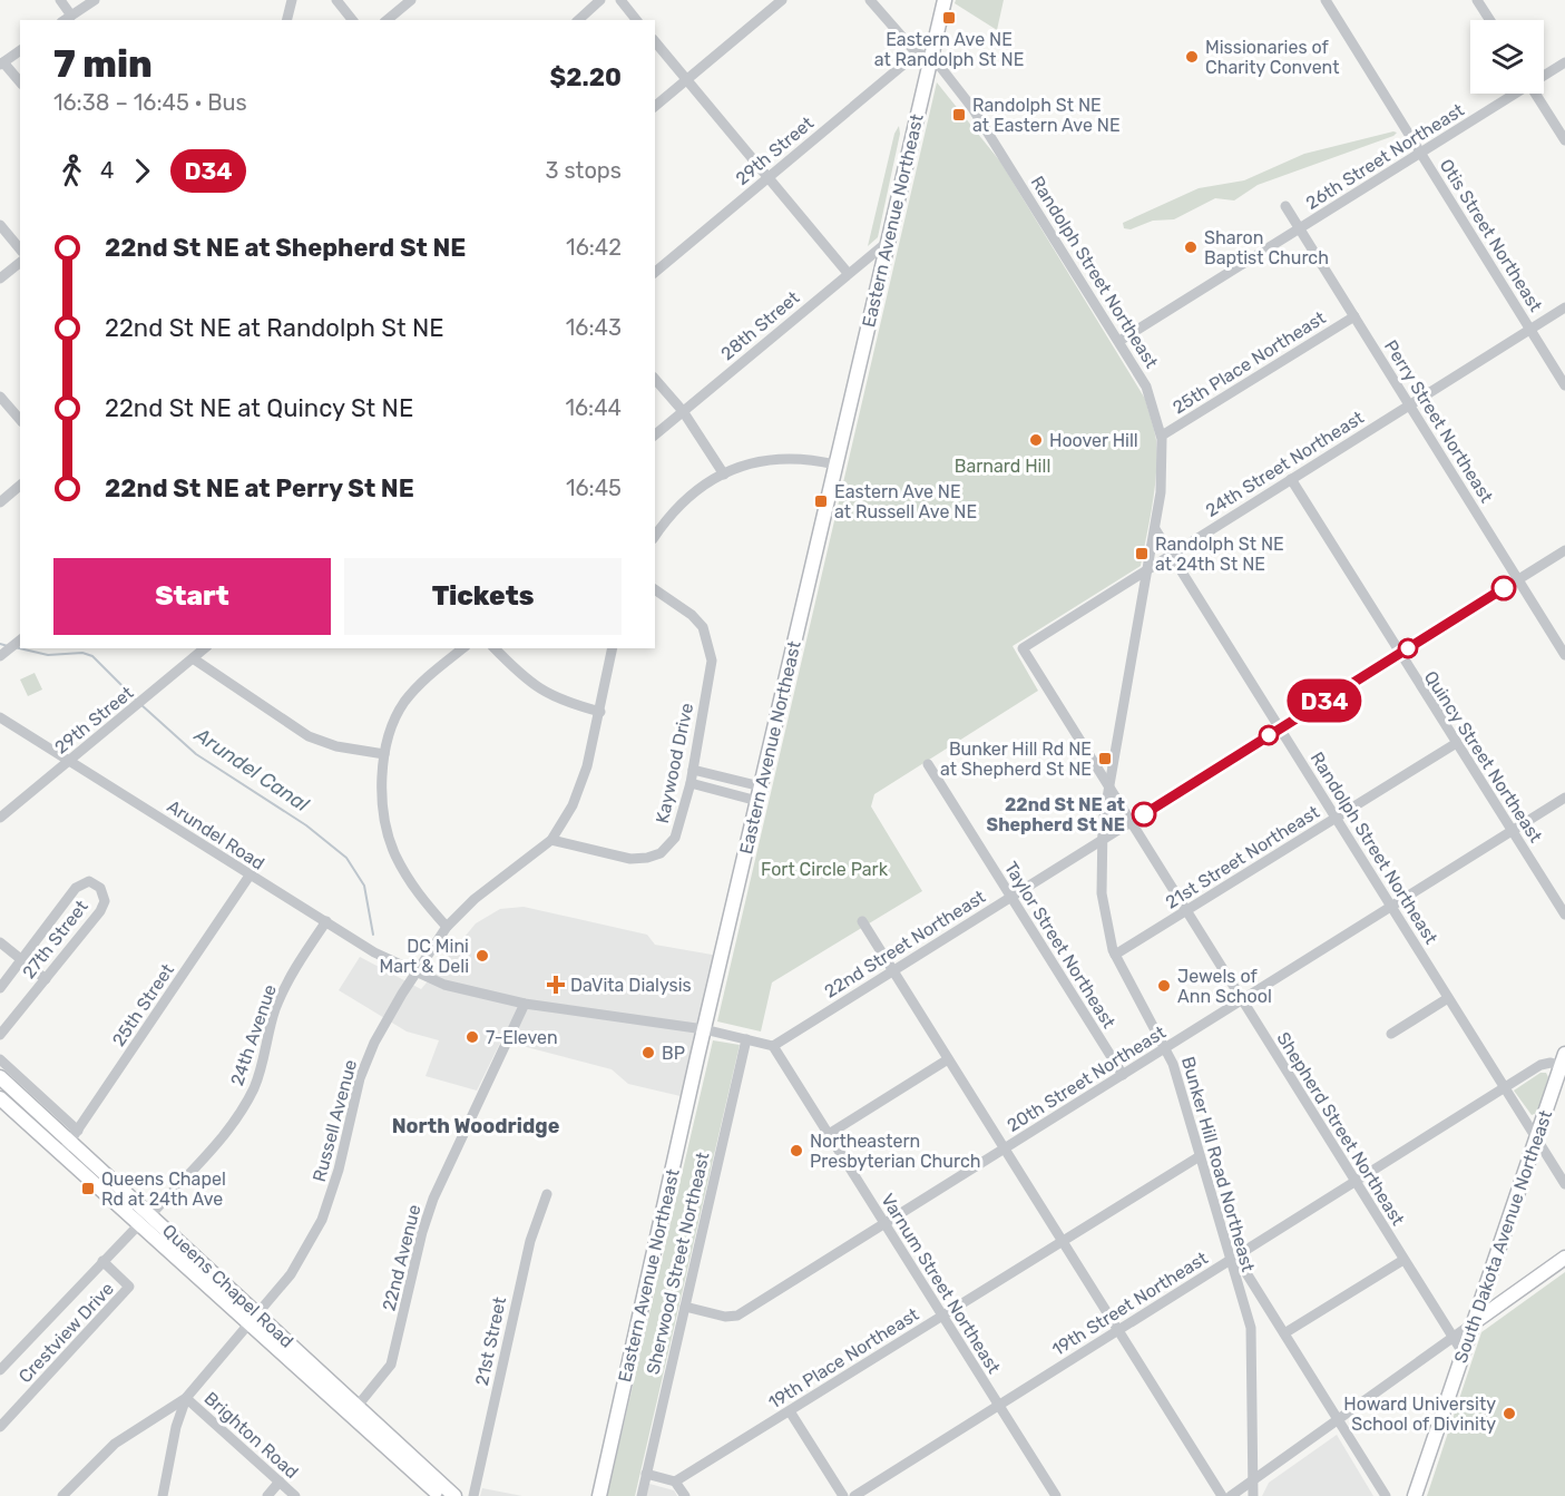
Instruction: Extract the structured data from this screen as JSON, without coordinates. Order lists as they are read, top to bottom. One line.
{"streets":{"main road":["Eastern Avenue Northeast","South Dakota Avenue Northeast","Queens Chapel Road"],"street":["29th Street","26th Street Northeast","Otis Street Northeast","Randolph Street Northeast","28th Street","25th Place Northeast","Perry Street Northeast","24th Street Northeast","Quincy Street Northeast","Kaywood Drive","Arundel Road","21st Street Northeast","27th Street","22nd Street Northeast","Taylor Street Northeast","25th Street","24th Avenue","20th Street Northeast","Russell Avenue","Shepherd Street Northeast","Bunker Hill Road Northeast","22nd Avenue","Sherwood Street Northeast","Varnum Street Northeast","19th Street Northeast","Crestview Drive","21st Street","19th Place Northeast","Brighton Road"]},"crossings":[["29th Street","Arundel Road"],["26th Street Northeast","Otis Street Northeast"],["26th Street Northeast","Randolph Street Northeast"],["26th Street Northeast","Perry Street Northeast"],["Eastern Avenue Northeast","Randolph Street Northeast"],["Eastern Avenue Northeast","28th Street"],["Eastern Avenue Northeast","Arundel Road"],["Otis Street Northeast","24th Street Northeast"],["Randolph Street Northeast","25th Place Northeast"],["Randolph Street Northeast","24th Street Northeast"],["Randolph Street Northeast","21st Street Northeast"],["Randolph Street Northeast","22nd Street Northeast"],["Randolph Street Northeast","20th Street Northeast"],["Randolph Street Northeast","Bunker Hill Road Northeast"],["Randolph Street Northeast","South Dakota Avenue Northeast"],["Randolph Street Northeast","19th Street Northeast"],["25th Place Northeast","Perry Street Northeast"],["Perry Street Northeast","24th Street Northeast"],["Perry Street Northeast","22nd Street Northeast"],["24th Street Northeast","Quincy Street Northeast"],["24th Street Northeast","Shepherd Street Northeast"],["24th Street Northeast","Bunker Hill Road Northeast"],["Quincy Street Northeast","21st Street Northeast"],["Quincy Street Northeast","22nd Street Northeast"],["Quincy Street Northeast","20th Street Northeast"],["Kaywood Drive","Russell Avenue"],["Arundel Road","25th Street"],["Arundel Road","24th Avenue"],["Arundel Road","Russell Avenue"],["Arundel Road","22nd Avenue"],["21st Street Northeast","Shepherd Street Northeast"],["21st Street Northeast","Bunker Hill Road Northeast"],["22nd Street Northeast","Taylor Street Northeast"],["22nd Street Northeast","Shepherd Street Northeast"],["22nd Street Northeast","Bunker Hill Road Northeast"],["22nd Street Northeast","Varnum Street Northeast"],["Taylor Street Northeast","20th Street Northeast"],["25th Street","Queens Chapel Road"],["24th Avenue","Queens Chapel Road"],["24th Avenue","Crestview Drive"],["20th Street Northeast","Shepherd Street Northeast"],["20th Street Northeast","Bunker Hill Road Northeast"],["20th Street Northeast","Sherwood Street Northeast"],["20th Street Northeast","Varnum Street Northeast"],["Russell Avenue","Queens Chapel Road"],["Russell Avenue","Brighton Road"],["Shepherd Street Northeast","Bunker Hill Road Northeast"],["Shepherd Street Northeast","South Dakota Avenue Northeast"],["Shepherd Street Northeast","19th Street Northeast"],["Bunker Hill Road Northeast","19th Street Northeast"],["Bunker Hill Road Northeast","19th Place Northeast"],["South Dakota Avenue Northeast","19th Street Northeast"],["22nd Avenue","Queens Chapel Road"],["Varnum Street Northeast","19th Street Northeast"],["Varnum Street Northeast","19th Place Northeast"],["Queens Chapel Road","Crestview Drive"]],"districts":["North Woodridge"],"water":["Arundel Canal"],"parks":["Barnard Hill","Fort Circle Park"],"places":{"transit":["Eastern Ave NE at Randolph St NE","Randolph St NE at Eastern Ave NE","Eastern Ave NE at Russell Ave NE","Randolph St NE at 24th St NE","Bunker Hill Rd NE at Shepherd St NE","Queens Chapel Rd at 24th Ave"],"other":["Missionaries of Charity Convent","Sharon Baptist Church","Hoover Hill","22nd St NE at Shepherd St NE","DC Mini Mart & Deli","Jewels of Ann School","7-Eleven","BP","Northeastern Presbyterian Church","Howard University School of Divinity"],"health":["DaVita Dialysis"]},"lines":["bus line D34"],"page":{"on_map":"D34","heading":["7 min","16:38 – 16:45 · Bus","$2.20"],"legs":["4","D34","3 stops"],"list":[{"name":"22nd St NE at Shepherd St NE","value":"16:42"},{"name":"22nd St NE at Randolph St NE","value":"16:43"},{"name":"22nd St NE at Quincy St NE","value":"16:44"},{"name":"22nd St NE at Perry St NE","value":"16:45"}],"buttons":["Start","Tickets"]}}
